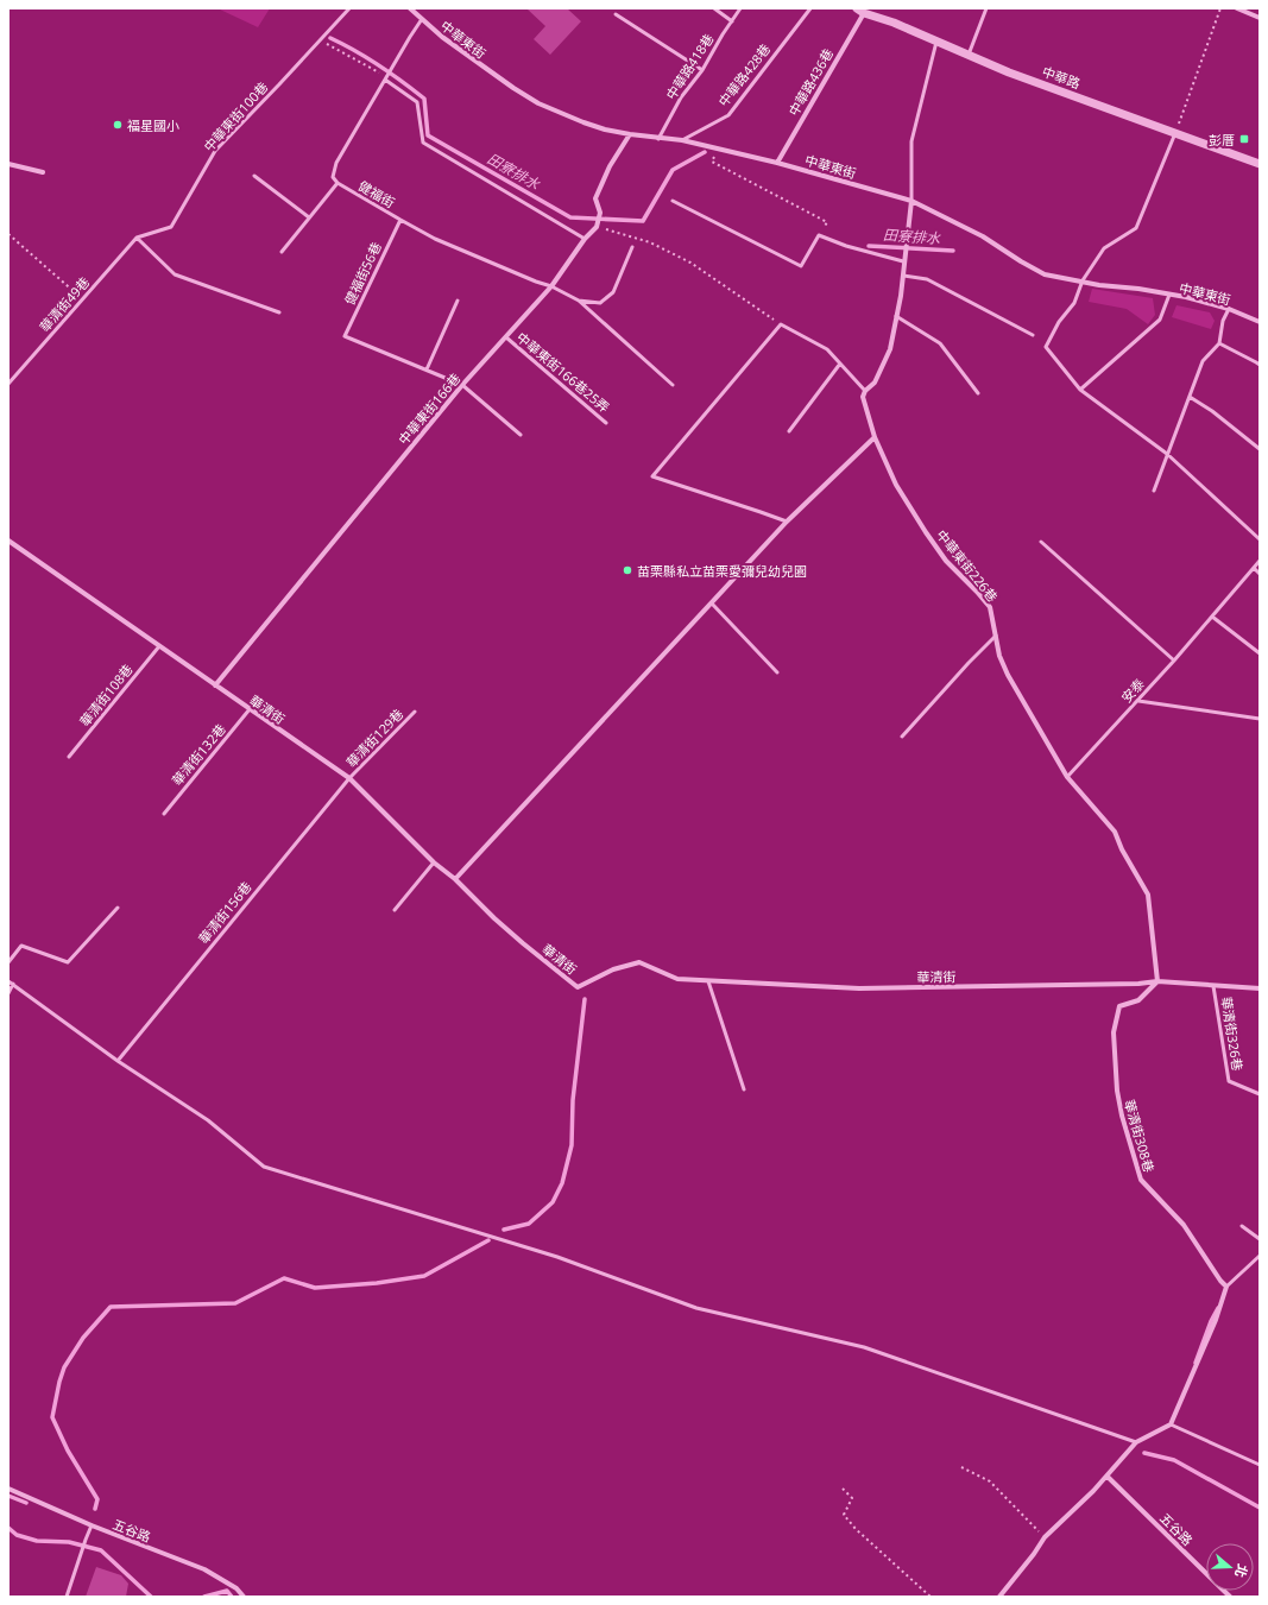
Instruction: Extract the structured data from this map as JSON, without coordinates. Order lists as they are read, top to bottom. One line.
{"streets":{"street":["中華東街","中華路","中華路436巷","中華東街166巷","中華東街226巷","華清街","華清街308巷","五谷路"],"lane":["中華路418巷","中華路428巷","中華東街100巷","健福街","健福街56巷","華清街49巷","中華東街166巷25弄","安泰","華清街108巷","華清街129巷","華清街132巷","華清街156巷","華清街326巷"]},"crossings":[["中華東街","中華路418巷"],["中華東街","中華路428巷"],["中華東街","中華路436巷"],["中華路","中華路436巷"],["中華東街100巷","華清街49巷"],["健福街","健福街56巷"],["健福街","中華東街166巷"],["中華東街166巷25弄","中華東街166巷"],["中華東街166巷","華清街"],["中華東街226巷","安泰"],["中華東街226巷","華清街"],["中華東街226巷","華清街308巷"],["華清街108巷","華清街"],["華清街","華清街129巷"],["華清街","華清街132巷"],["華清街","華清街156巷"],["華清街","華清街326巷"],["華清街","華清街308巷"],["華清街129巷","華清街156巷"]],"water":["田寮排水"],"places":{"other":["福星國小","苗栗縣私立苗栗愛彌兒幼兒園"],"transit":["彭厝"]},"north":"right"}
